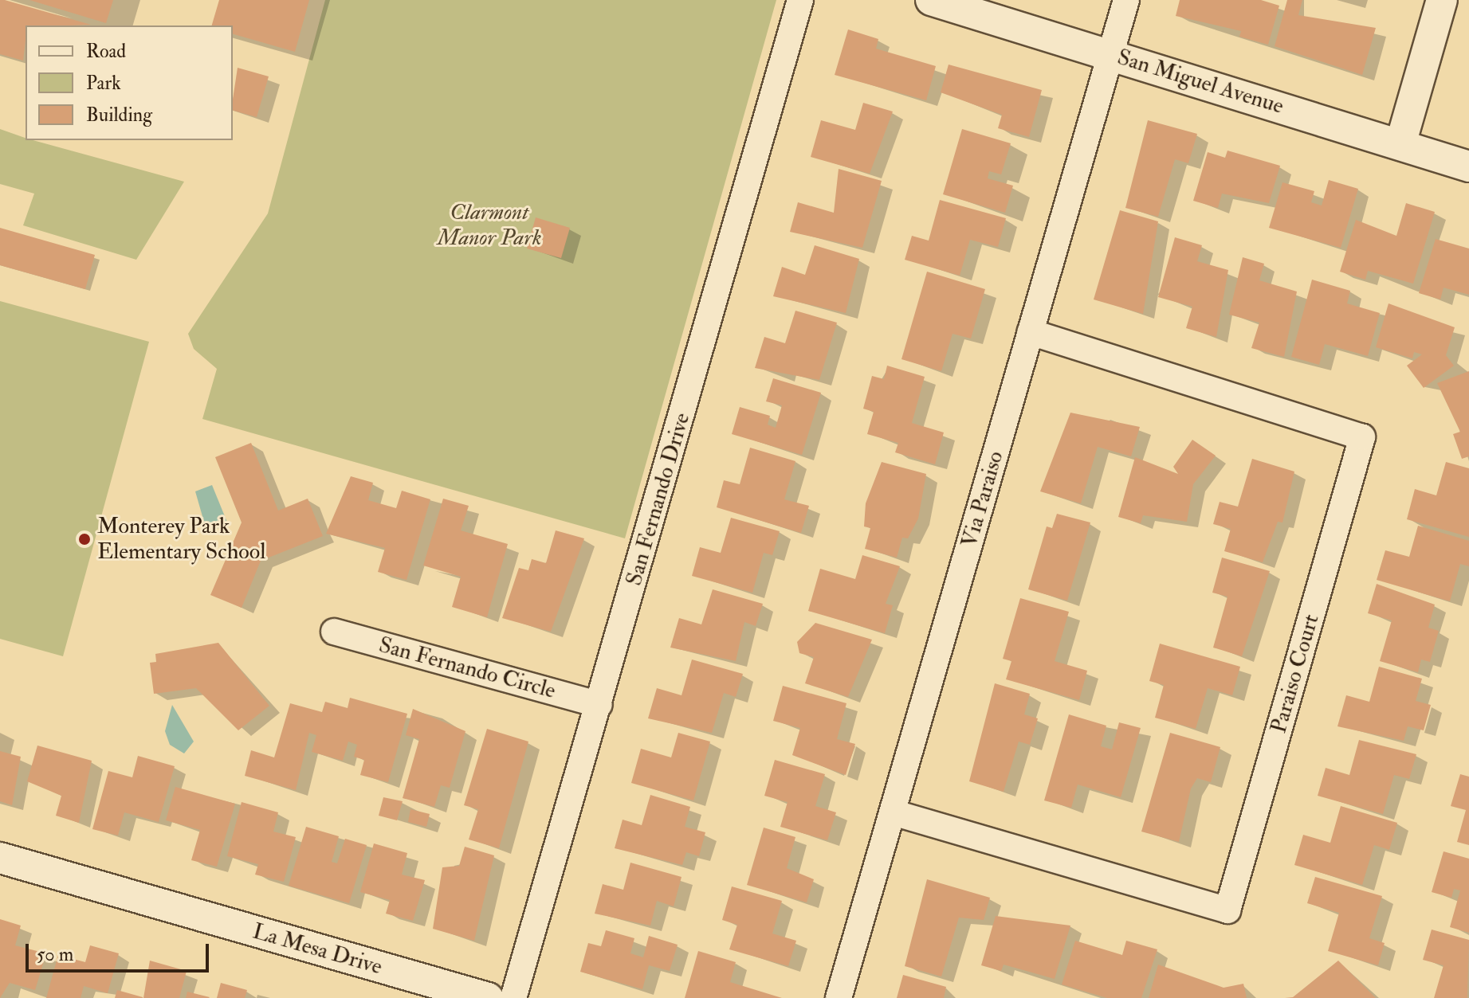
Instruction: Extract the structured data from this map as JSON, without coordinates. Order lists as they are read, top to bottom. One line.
{"streets":{"street":["San Miguel Avenue","San Fernando Drive","Via Paraiso","San Fernando Circle","Paraiso Court","La Mesa Drive"]},"crossings":[["San Miguel Avenue","Via Paraiso"],["San Fernando Drive","San Fernando Circle"],["Via Paraiso","Paraiso Court"]],"parks":["Clarmont Manor Park"],"places":["Monterey Park Elementary School"],"legend":["Road","Park","Building"],"scale_bar":"50 m"}
